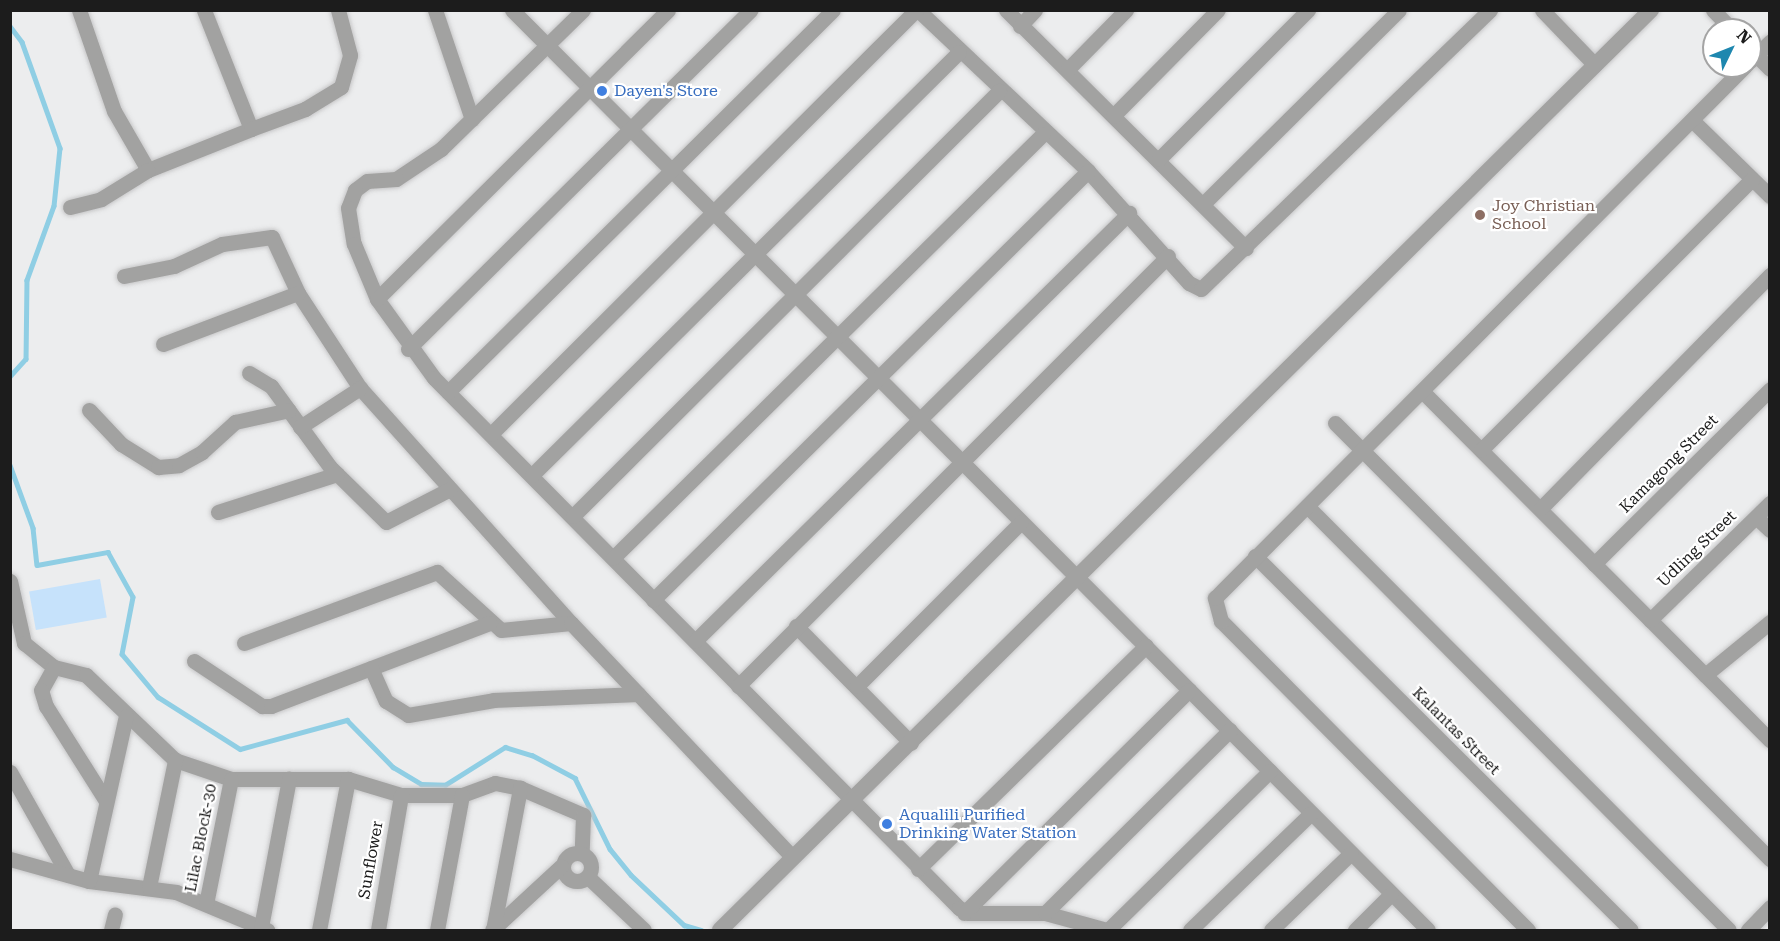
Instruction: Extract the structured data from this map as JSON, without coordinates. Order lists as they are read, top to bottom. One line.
{"streets":{"street":["Kamagong Street","Udling Street","Kalantas Street","Lilac Block-30","Sunflower"]},"places":["Dayen's Store","Joy Christian School","Aqualili Purified Drinking Water Station"],"north":"top right"}
